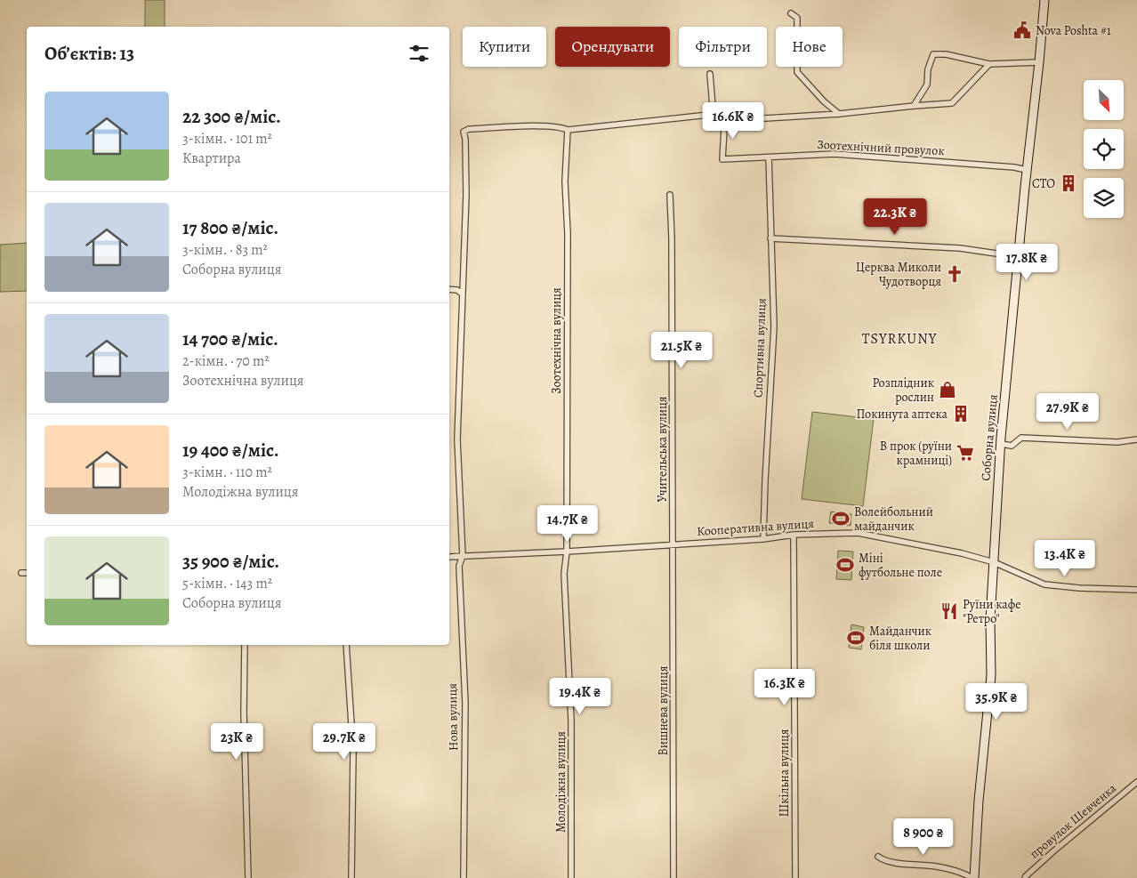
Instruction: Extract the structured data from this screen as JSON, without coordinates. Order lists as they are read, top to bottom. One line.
{"streets":{"street":["Зоотехнічний провулок","Зоотехнічна вулиця","Спортивна вулиця","Соборна вулиця","Учительська вулиця","Кооперативна вулиця","Вишнева вулиця","Нова вулиця","Шкільна вулиця","Молодіжна вулиця","провулок Шевченка"]},"crossings":[["Зоотехнічний провулок","Спортивна вулиця"],["Зоотехнічний провулок","Соборна вулиця"],["Зоотехнічна вулиця","Кооперативна вулиця"],["Зоотехнічна вулиця","Нова вулиця"],["Зоотехнічна вулиця","Молодіжна вулиця"],["Спортивна вулиця","Кооперативна вулиця"],["Соборна вулиця","Кооперативна вулиця"],["Учительська вулиця","Кооперативна вулиця"],["Учительська вулиця","Вишнева вулиця"],["Кооперативна вулиця","Вишнева вулиця"],["Кооперативна вулиця","Нова вулиця"],["Кооперативна вулиця","Шкільна вулиця"],["Кооперативна вулиця","Молодіжна вулиця"]],"districts":["TSYRKUNY"],"places":{"public building":["Nova Poshta #1"],"building":["СТО","Покинута аптека"],"church":["Церква Миколи Чудотворця"],"shop":["Розплідник рослин"],"supermarket":["В прок (руїни крамниці)"],"sports":["Волейбольний майданчик","Міні футбольне поле","Майданчик біля школи"],"restaurant":["Руїни кафе \"Ретро\""]},"north":"bottom right","page":{"chip":["Купити","Орендувати","Фільтри","Нове"],"heading":"Об’єктів: 13","list":[{"name":"22 300 ₴/міс.","note":"3-кімн. · 101 m² · Квартира"},{"name":"17 800 ₴/міс.","note":"3-кімн. · 83 m² · Соборна вулиця"},{"name":"14 700 ₴/міс.","note":"2-кімн. · 70 m² · Зоотехнічна вулиця"},{"name":"19 400 ₴/міс.","note":"3-кімн. · 110 m² · Молодіжна вулиця"},{"name":"35 900 ₴/міс.","note":"5-кімн. · 143 m² · Соборна вулиця"}],"price":["16.6K ₴","22.3K ₴","17.8K ₴","21.5K ₴","27.9K ₴","14.7K ₴","13.4K ₴","16.3K ₴","19.4K ₴","35.9K ₴","23K ₴","29.7K ₴","8 900 ₴"]}}
